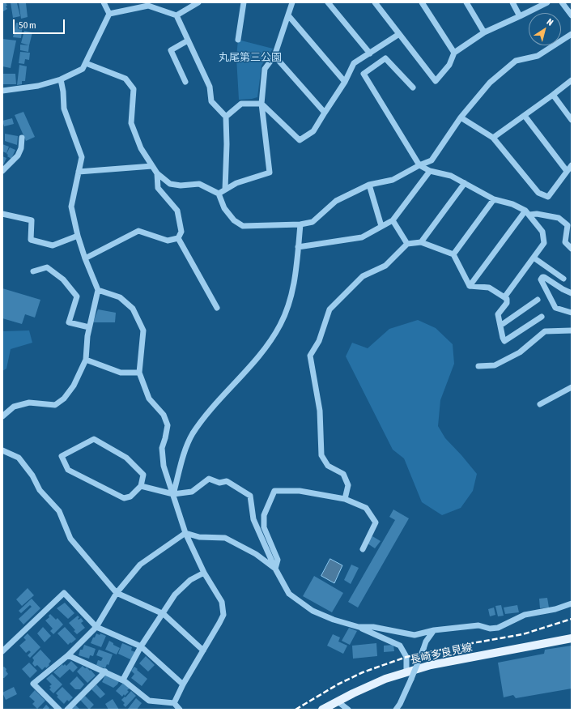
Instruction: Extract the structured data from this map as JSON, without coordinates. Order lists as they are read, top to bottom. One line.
{"streets":{"main road":["長崎多良見線"]},"parks":["丸尾第三公園"],"scale_bar":"50 m","north":"top right"}
